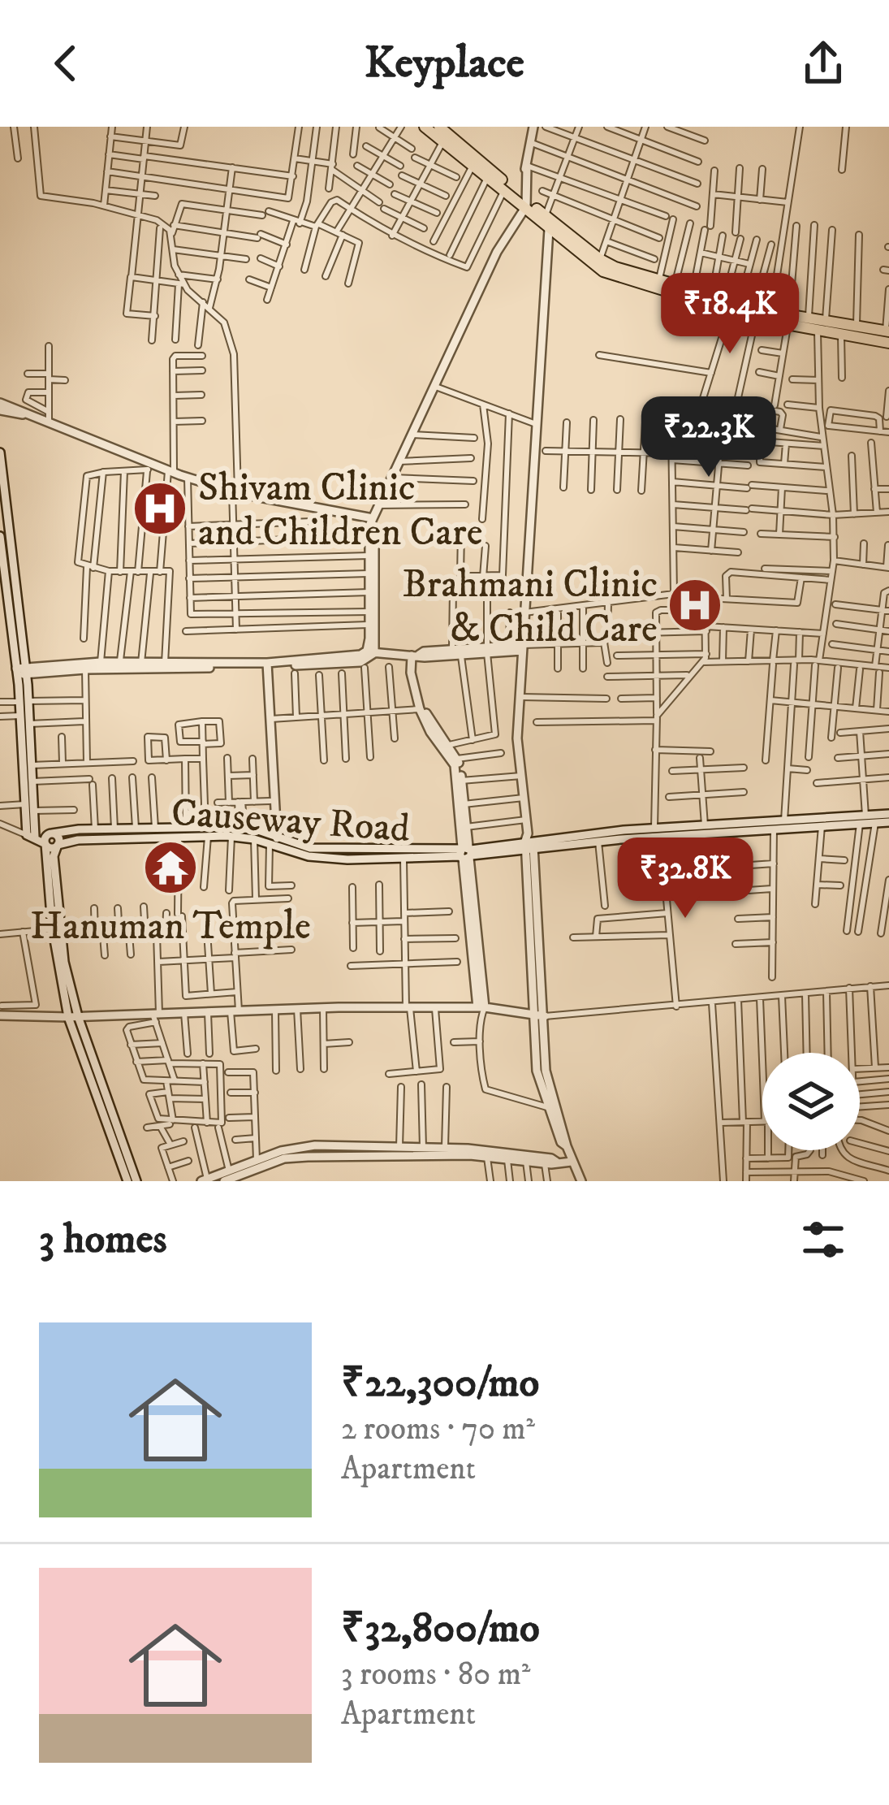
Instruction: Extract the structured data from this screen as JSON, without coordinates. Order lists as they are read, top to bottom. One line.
{"streets":{"street":["Causeway Road"]},"places":{"hospital":["Shivam Clinic and Children Care","Brahmani Clinic & Child Care"],"temple":["Hanuman Temple"]},"page":{"header":"Keyplace","price":["₹18.4K","₹22.3K","₹32.8K"],"heading":"3 homes","list":[{"name":"₹22,300/mo","note":"2 rooms · 70 m² · Apartment"},{"name":"₹32,800/mo","note":"3 rooms · 80 m² · Apartment"}]}}
